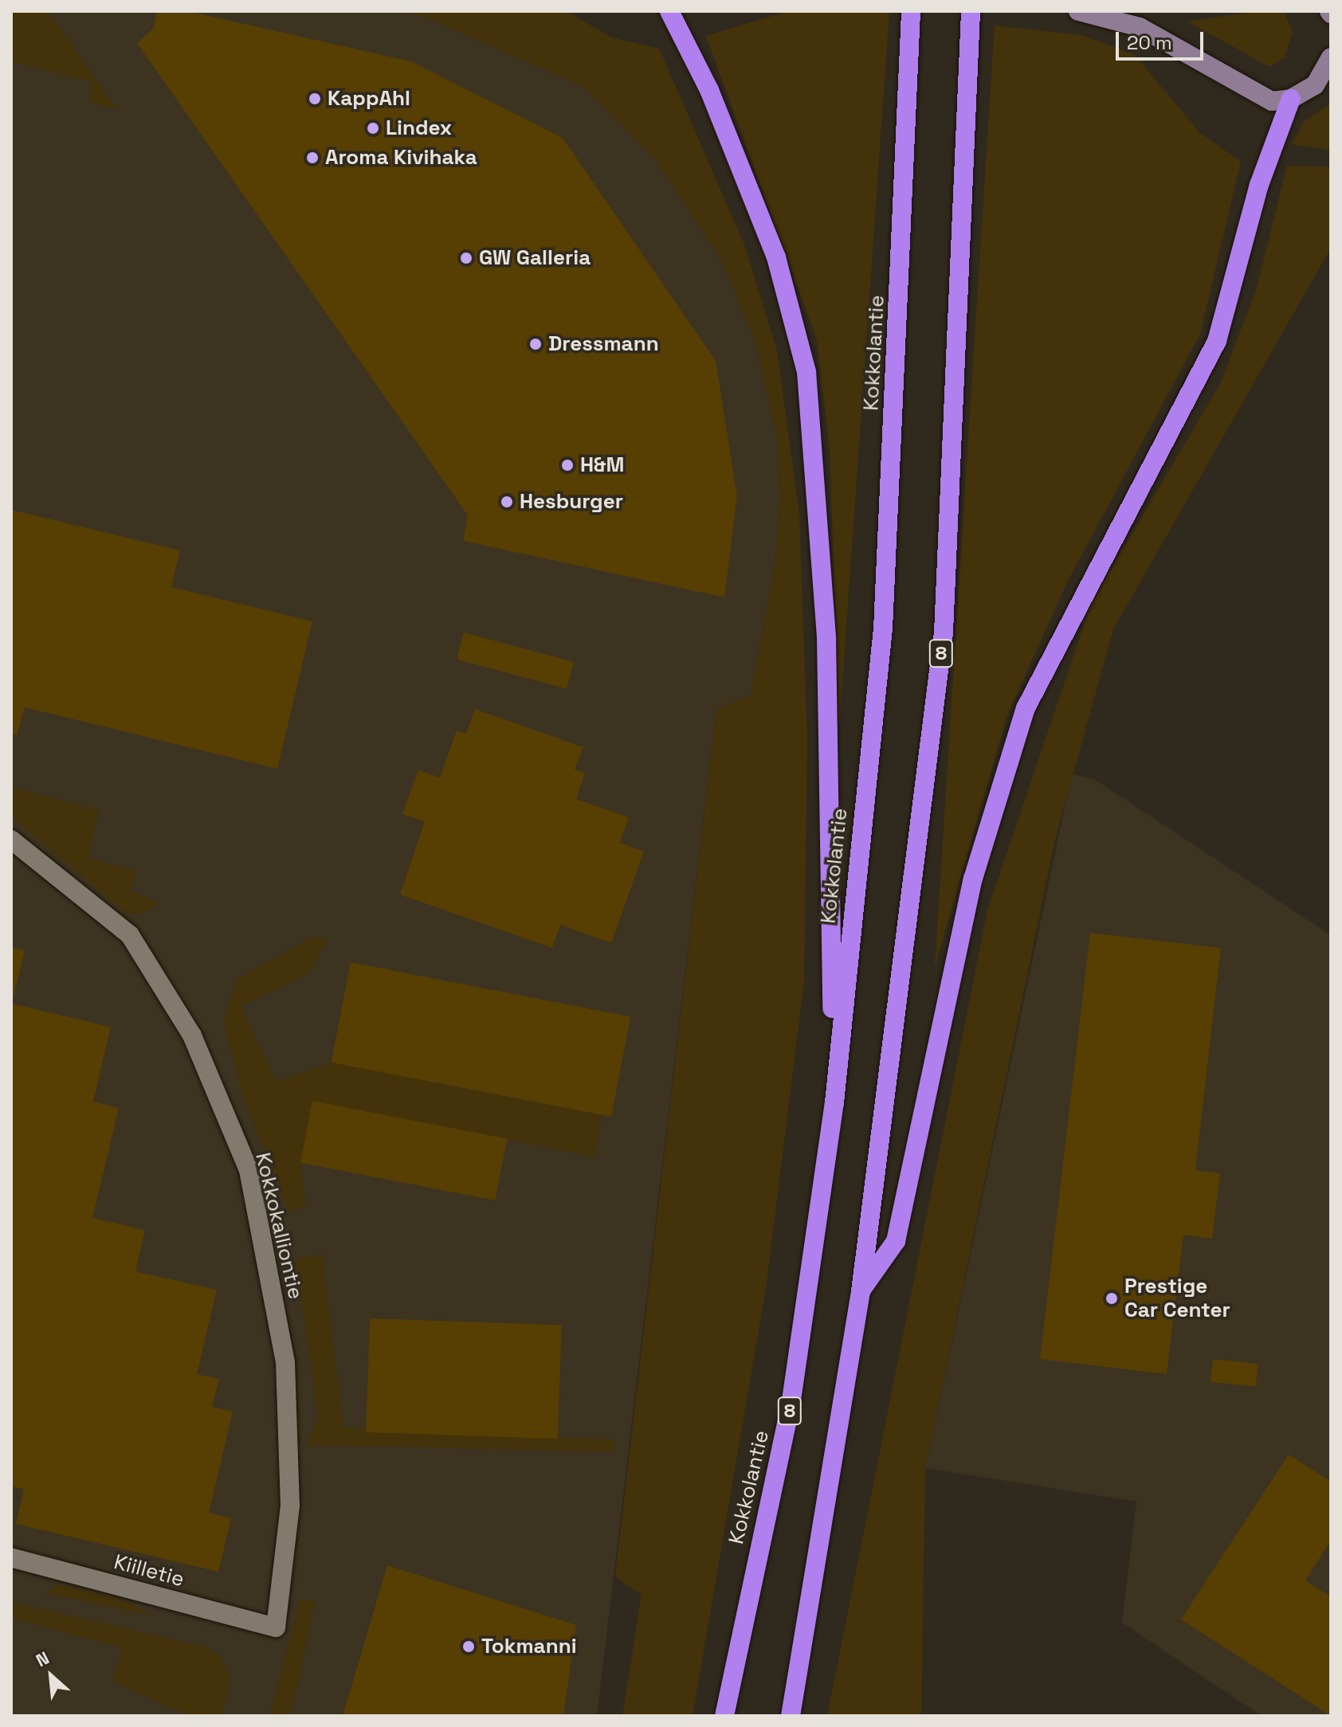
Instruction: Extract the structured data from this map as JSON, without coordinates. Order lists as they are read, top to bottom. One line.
{"streets":{"highway":["Kokkolantie","8"],"street":["Kokkokalliontie","Kiilletie"]},"crossings":[["Kokkokalliontie","Kiilletie"]],"places":["KappAhl","Lindex","Aroma Kivihaka","GW Galleria","Dressmann","H&M","Hesburger","Prestige Car Center","Tokmanni"],"scale_bar":"20 m","north":"top left"}
